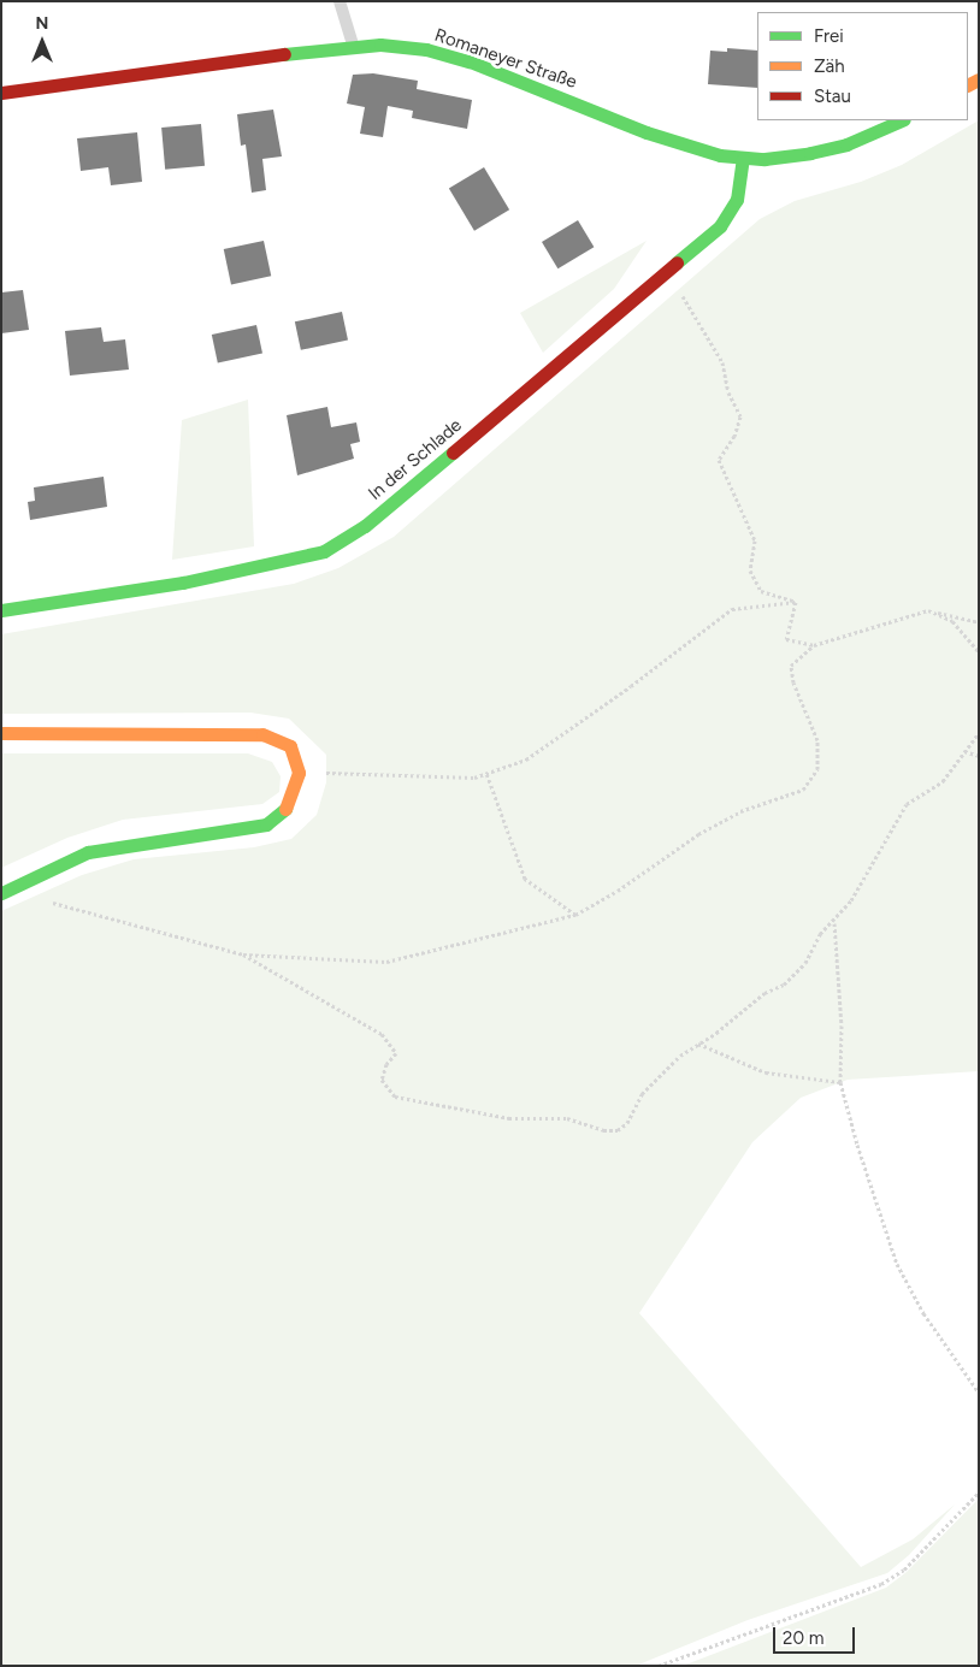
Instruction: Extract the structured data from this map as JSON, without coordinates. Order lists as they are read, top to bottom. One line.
{"streets":{"street":["Romaneyer Straße","In der Schlade"]},"crossings":[["Romaneyer Straße","In der Schlade"]],"legend":["Frei","Zäh","Stau"],"scale_bar":"20 m","north":"top"}
